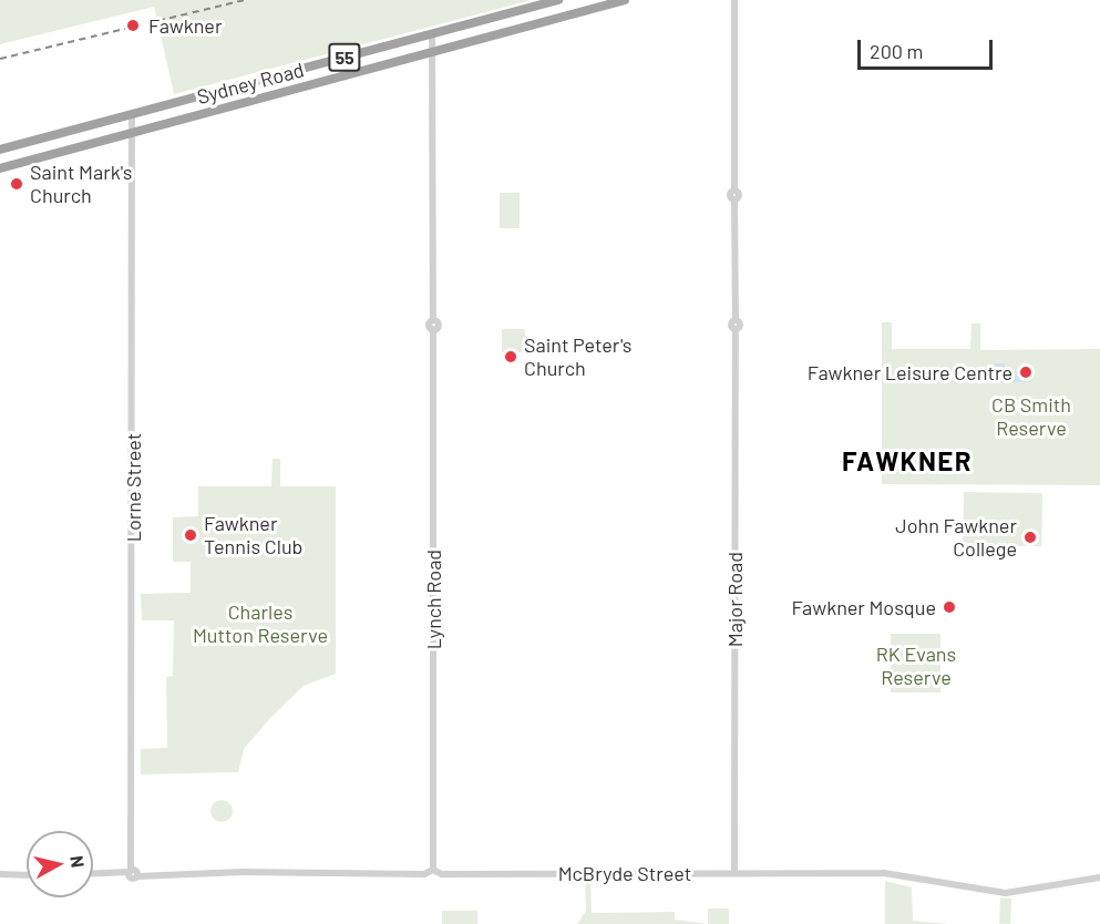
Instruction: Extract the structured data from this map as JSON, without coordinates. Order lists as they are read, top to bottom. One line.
{"streets":{"highway":["55","Sydney Road"],"street":["Lorne Street","Lynch Road","Major Road","McBryde Street"]},"crossings":[["Sydney Road","Lorne Street"],["Sydney Road","Lynch Road"],["Lorne Street","McBryde Street"],["Lynch Road","McBryde Street"],["Major Road","McBryde Street"]],"districts":["FAWKNER"],"parks":["CB Smith Reserve","Charles Mutton Reserve","RK Evans Reserve"],"places":["Fawkner","Saint Mark's Church","Saint Peter's Church","Fawkner Leisure Centre","Fawkner Tennis Club","John Fawkner College","Fawkner Mosque"],"scale_bar":"200 m","north":"right"}
